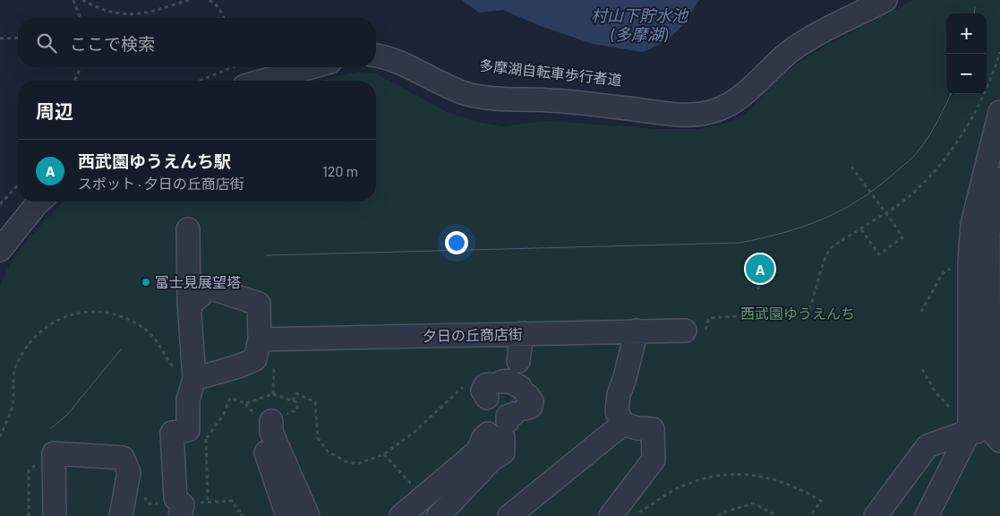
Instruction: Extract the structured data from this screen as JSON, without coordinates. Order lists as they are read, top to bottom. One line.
{"streets":{"street":["夕日の丘商店街"]},"water":["村山下貯水池 (多摩湖)"],"parks":["西武園ゆうえんち"],"places":["富士見展望塔"],"page":{"map_buttons":["+","−"],"search":"ここで検索","heading":"周辺","list":[{"mark":"A","name":"西武園ゆうえんち駅","note":"スポット · 夕日の丘商店街","value":"120 m"}],"pins":"A"}}
